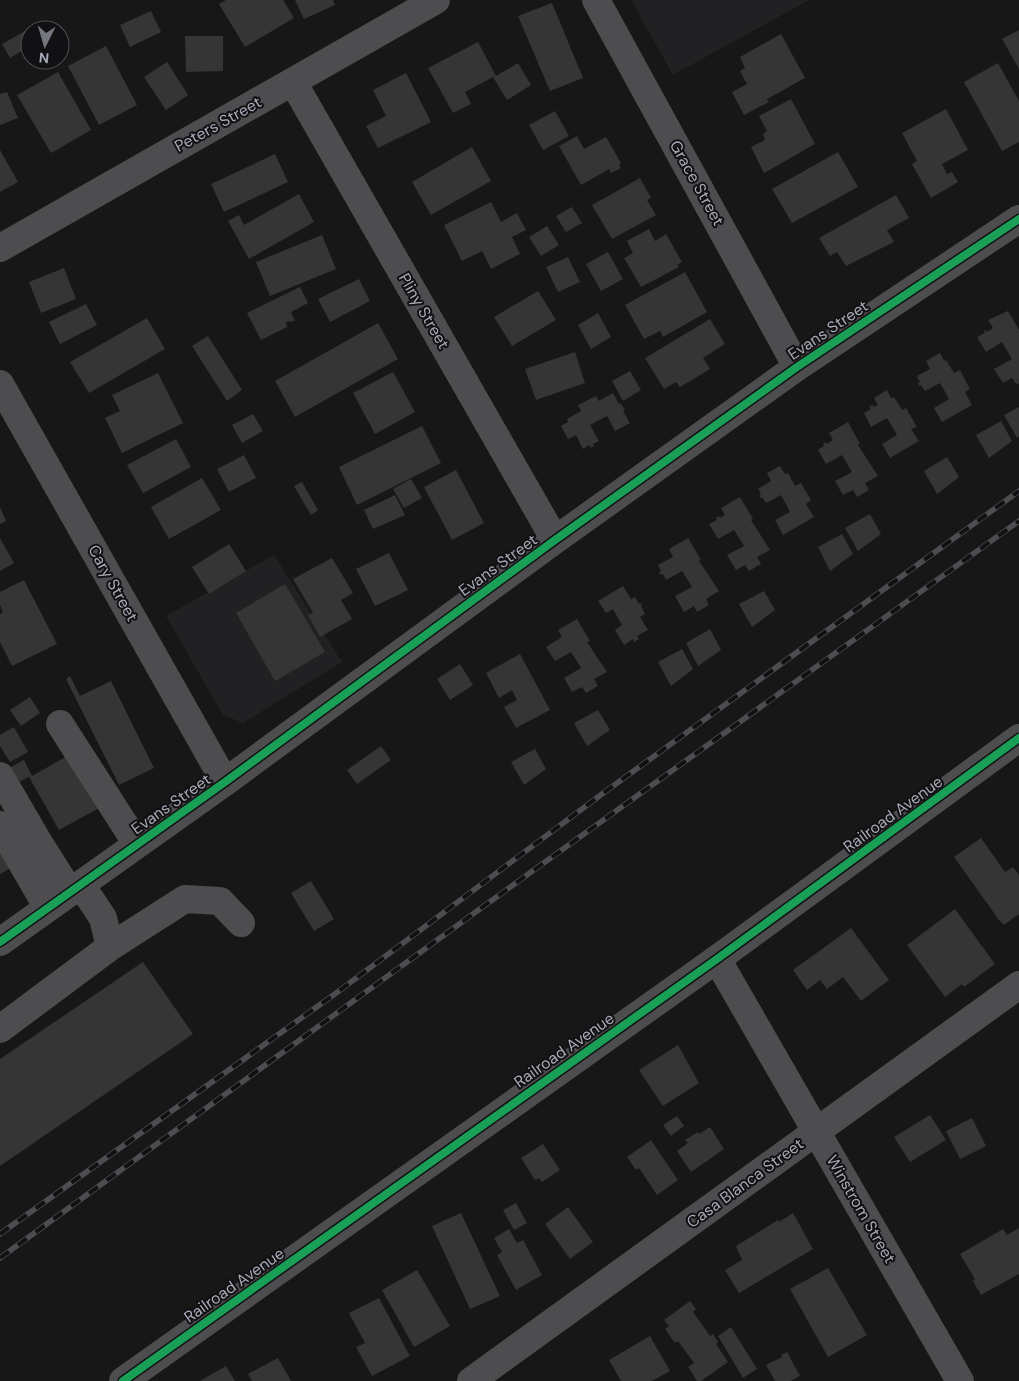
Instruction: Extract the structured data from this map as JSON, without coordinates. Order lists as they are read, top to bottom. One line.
{"streets":{"street":["Peters Street","Grace Street","Pliny Street","Evans Street","Cary Street","Railroad Avenue","Casa Blanca Street","Winstrom Street"]},"crossings":[["Peters Street","Pliny Street"],["Grace Street","Evans Street"],["Pliny Street","Evans Street"],["Evans Street","Cary Street"],["Railroad Avenue","Winstrom Street"],["Casa Blanca Street","Winstrom Street"]],"north":"bottom"}
